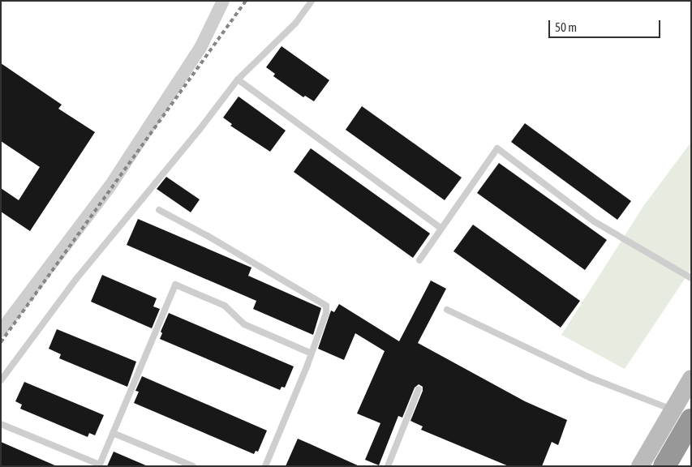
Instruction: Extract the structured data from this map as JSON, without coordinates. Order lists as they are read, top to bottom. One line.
{"scale_bar":"50 m"}
